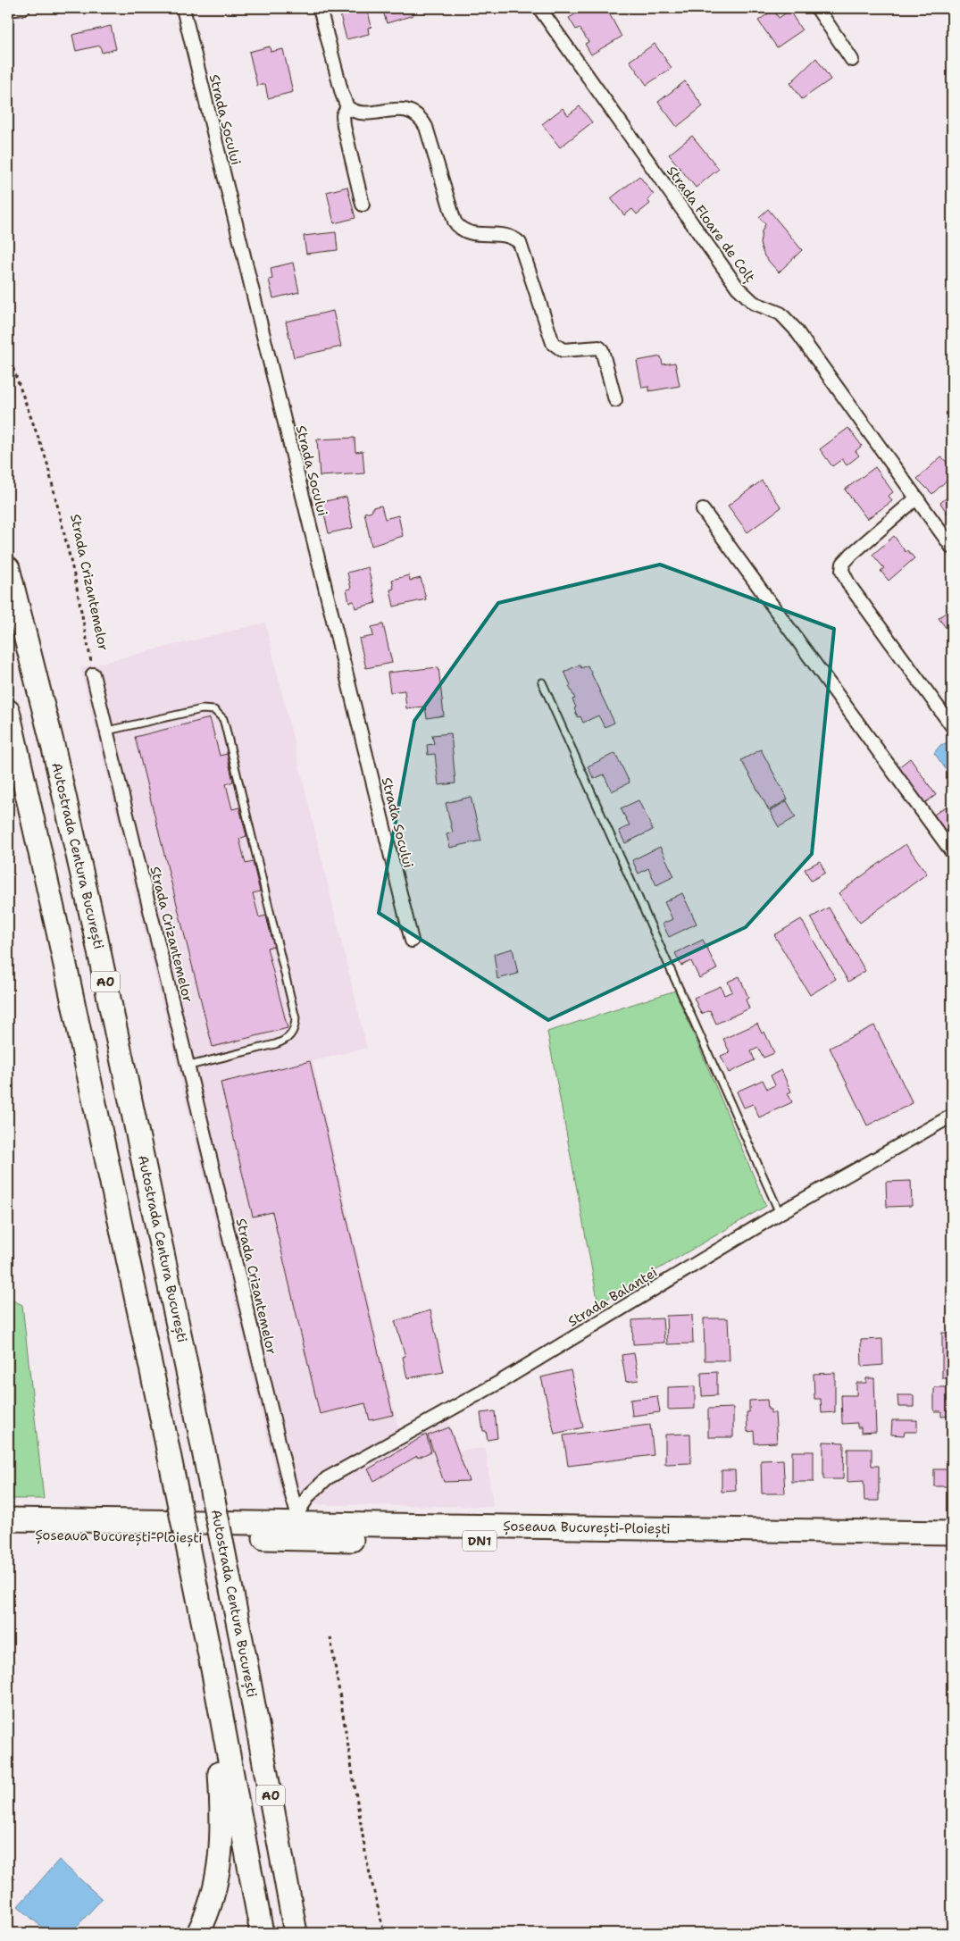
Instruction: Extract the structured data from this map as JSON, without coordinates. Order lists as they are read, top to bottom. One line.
{"streets":{"highway":["Autostrada Centura București","A0","Șoseaua București-Ploiești","DN1"],"street":["Strada Socului","Strada Floare de Colț","Strada Crizantemelor","Strada Balanței"]},"crossings":[["Strada Crizantemelor","Strada Balanței"],["Strada Crizantemelor","Șoseaua București-Ploiești"],["Strada Balanței","Șoseaua București-Ploiești"]]}
